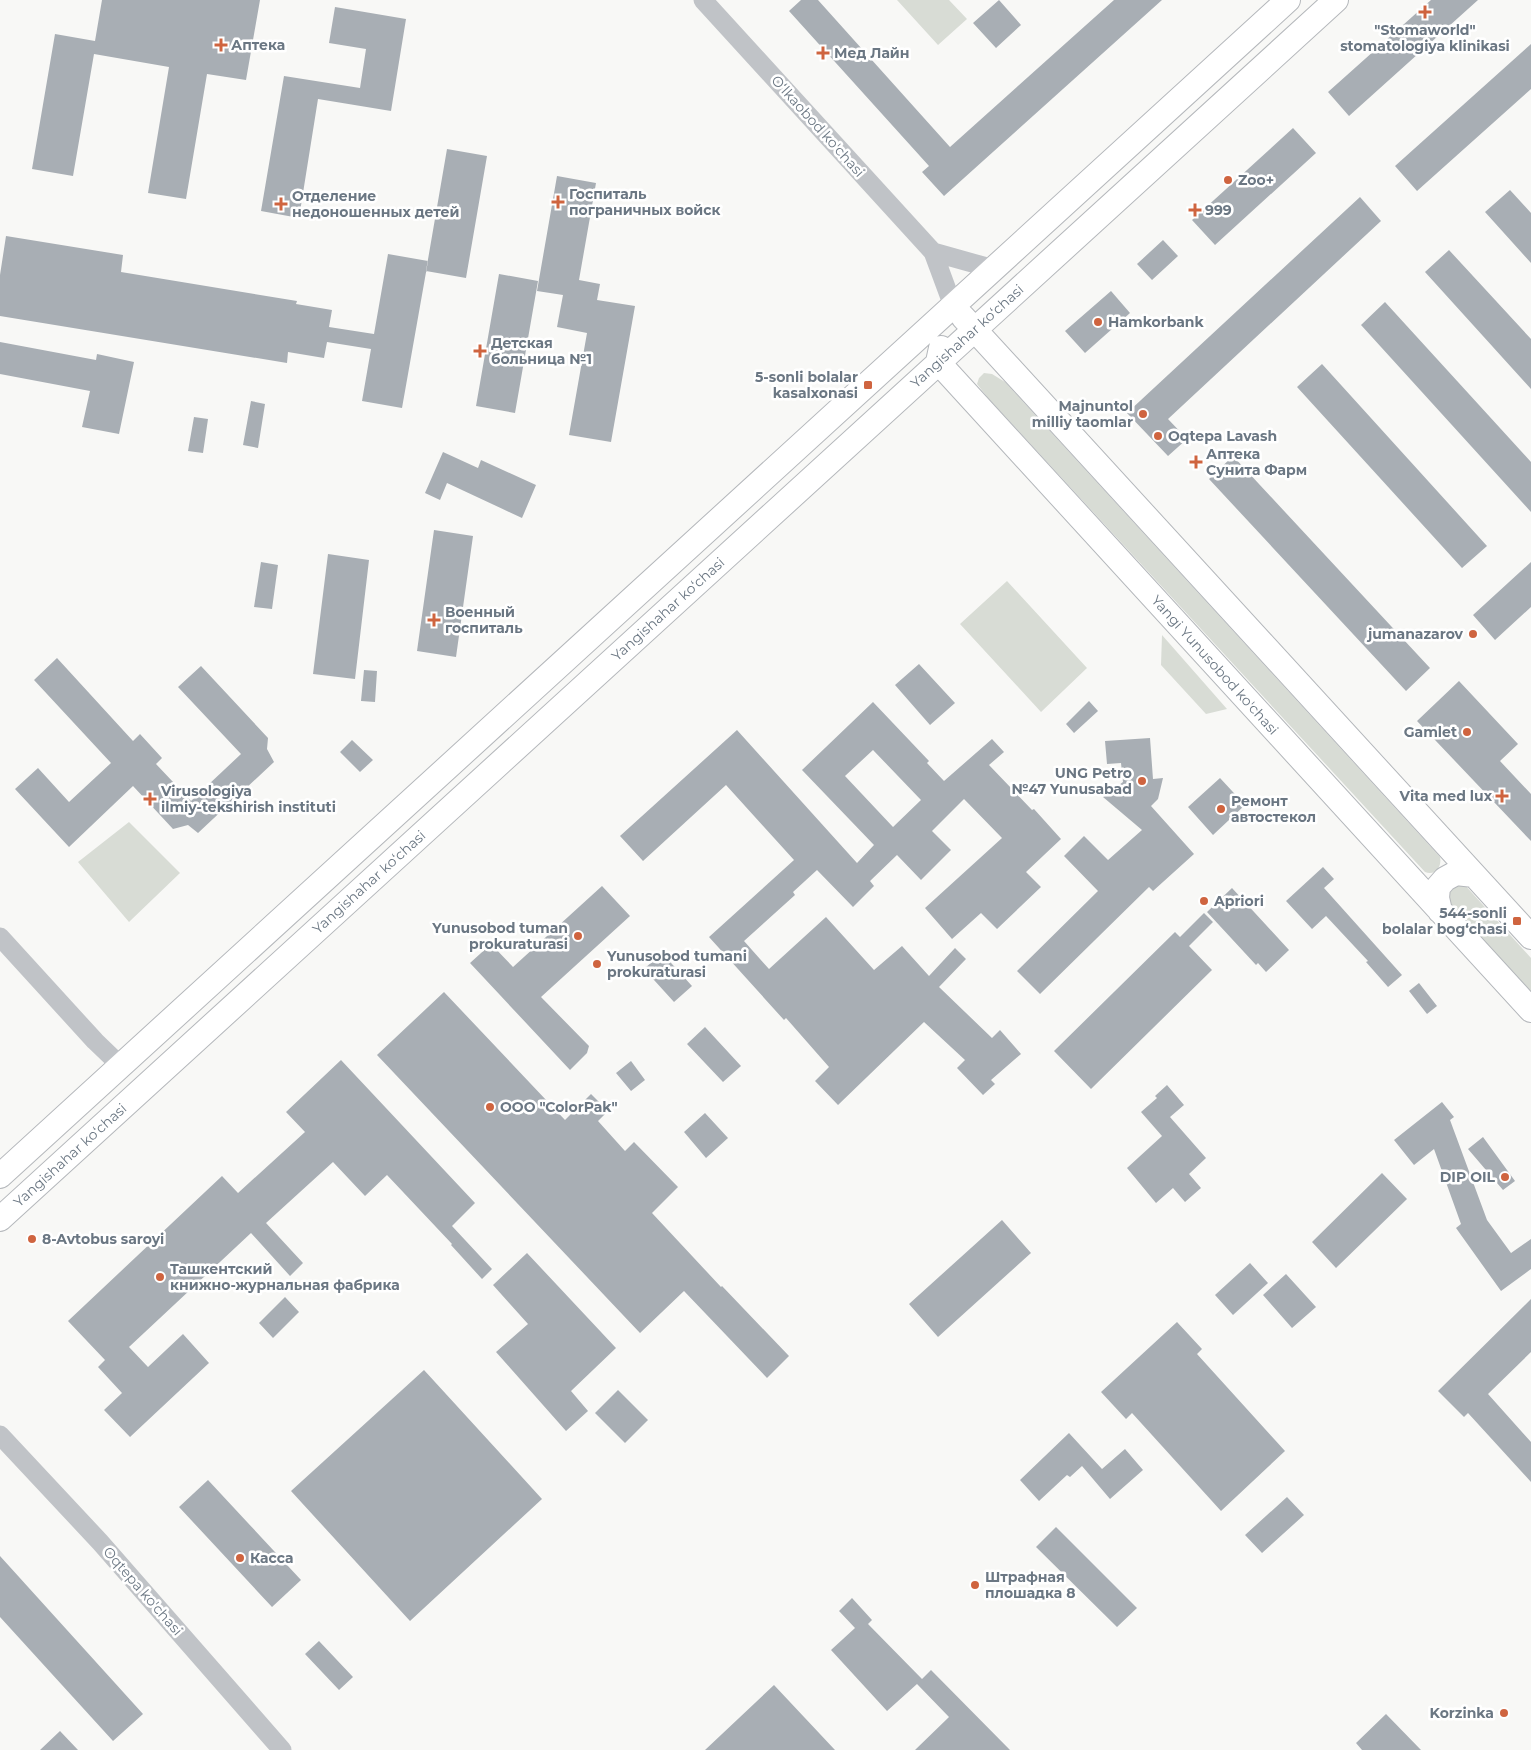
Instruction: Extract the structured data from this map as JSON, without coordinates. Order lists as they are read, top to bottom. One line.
{"streets":{"main road":["Yangishahar ko‘chasi","Yangi Yunusobod ko'chasi"],"street":["Oʻlkaobod ko'chasi","Oqtepa ko'chasi"]},"crossings":[["Yangishahar ko‘chasi","Yangi Yunusobod ko'chasi"]],"places":{"health":["\"Stomaworld\" stomatologiya klinikasi","Аптека","Мед Лайн","Госпиталь пограничных войск","Отделение недоношенных детей","999","Детская больница №1","Аптека Сунита Фарм","Военный госпиталь","Vita med lux","Virusologiya ilmiy-tekshirish instituti"],"other":["Zoo+","Hamkorbank","Majnuntol milliy taomlar","Oqtepa Lavash","jumanazarov","Gamlet","UNG Petro №47 Yunusabad","Ремонт автостекол","Apriori","Yunusobod tuman prokuraturasi","Yunusobod tumani prokuraturasi","OOO \"ColorPak\"","DIP OIL","8-Avtobus saroyi","Ташкентский книжно-журнальная фабрика","Касса","Штрафная плошадка 8","Korzinka"],"transit":["5-sonli bolalar kasalxonasi","544-sonli bolalar bogʻchasi"]}}
